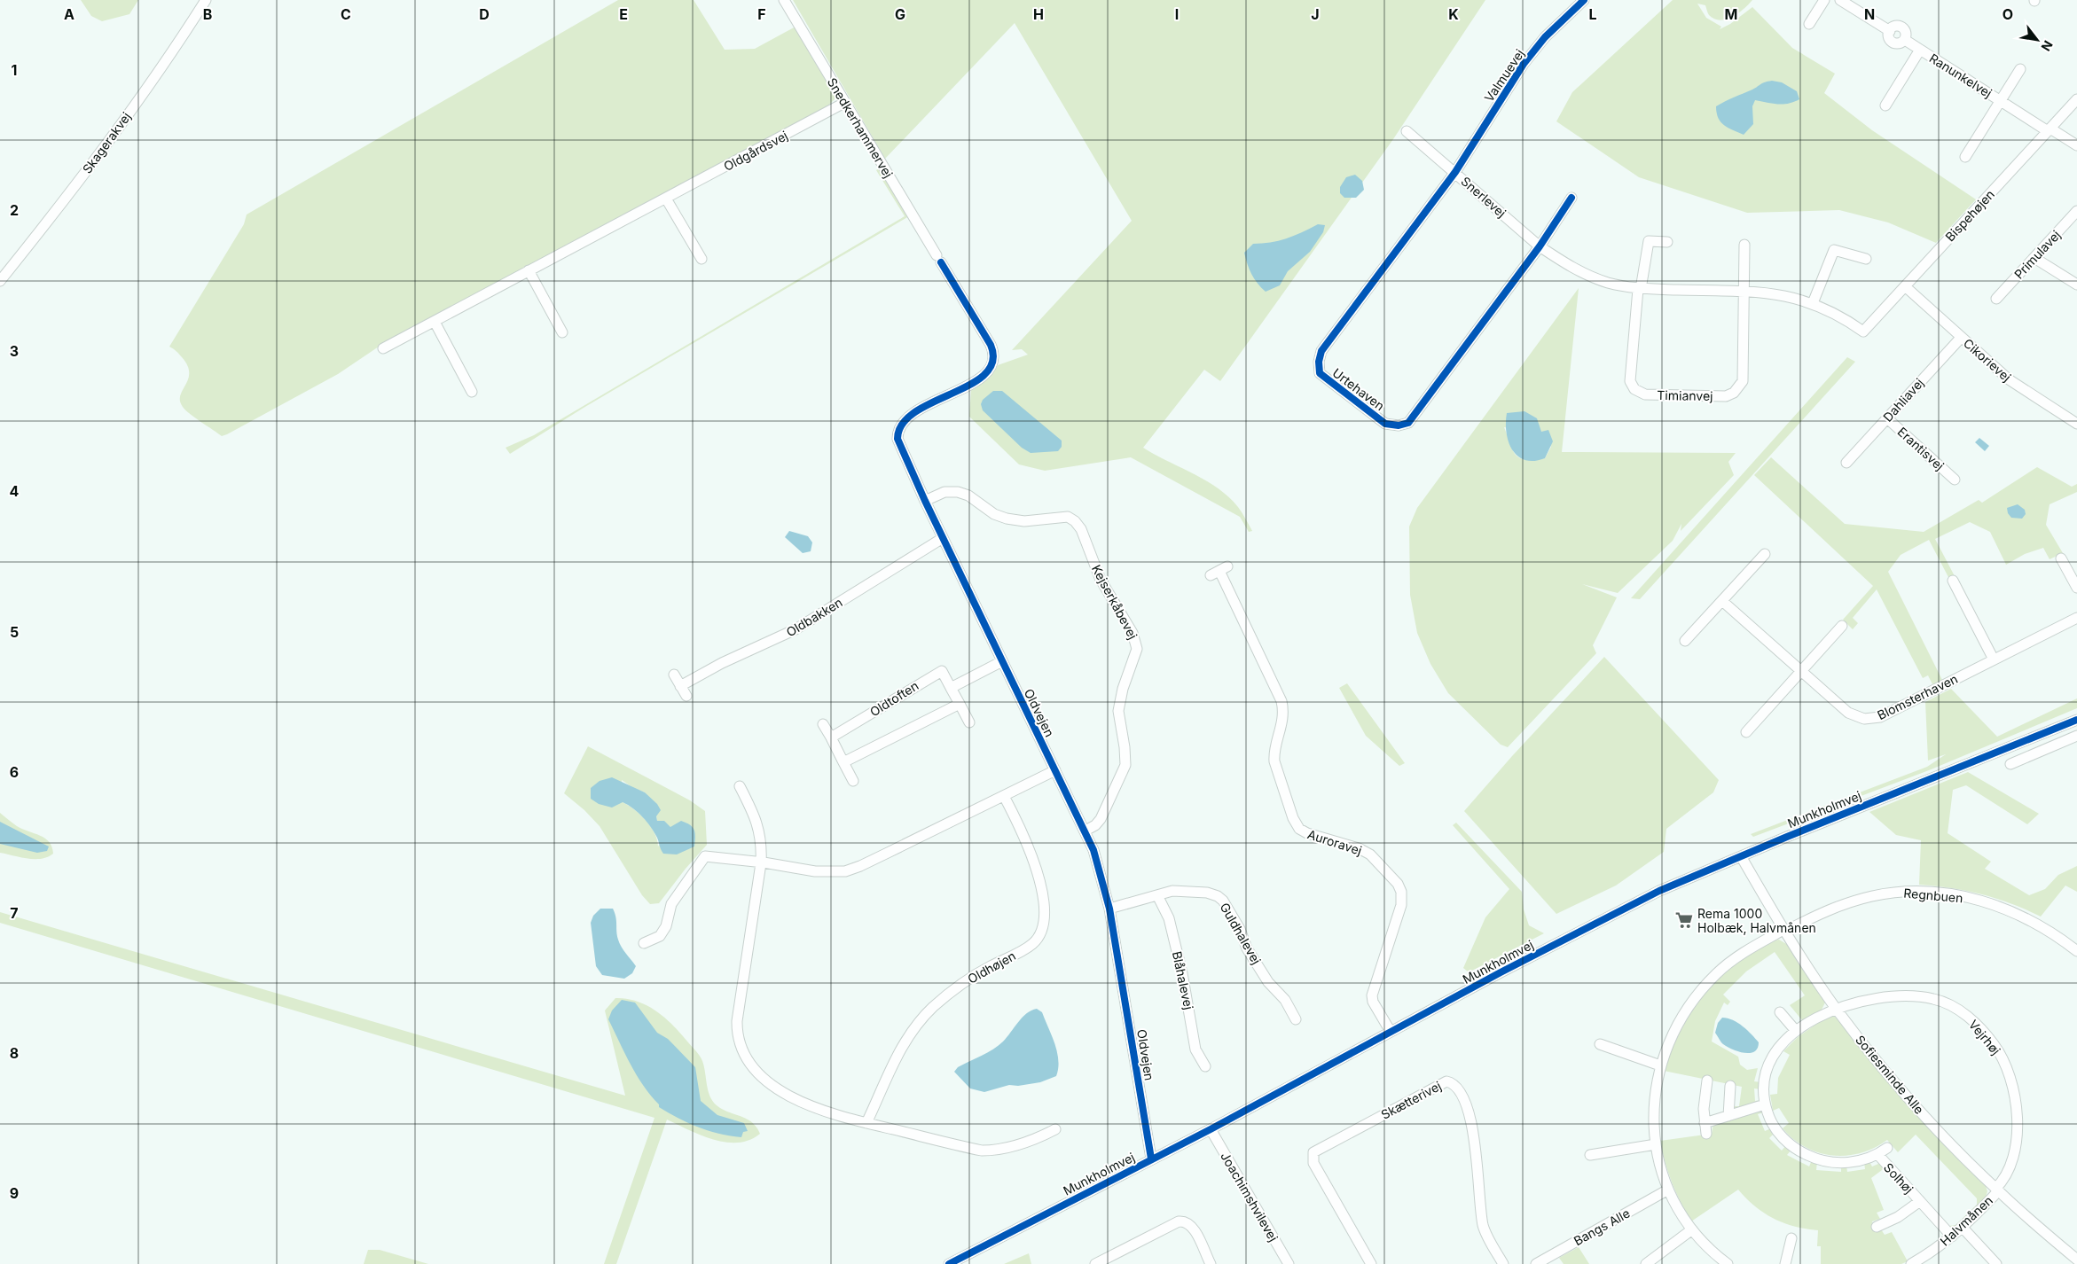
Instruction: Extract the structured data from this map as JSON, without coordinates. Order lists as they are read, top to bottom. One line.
{"streets":{"street":["Valmuevej","Ranunkelvej","Snedkerhammervej","Skagerakvej","Oldgårdsvej","Snerlevej","Bispehøjen","Primulavej","Cikorievej","Urtehaven","Timianvej","Dahliavej","Erantisvej","Kejserkåbevej","Oldbakken","Blomsterhaven","Oldtoften","Oldvejen","Munkholmvej","Auroravej","Regnbuen","Guldhalevej","Oldhøjen","Blåhalevej","Vejrhøj","Sofiesminde Alle","Skætterivej","Solhøj","Joachimshvilevej","Halvmånen","Bangs Alle"]},"crossings":[["Valmuevej","Snerlevej"],["Valmuevej","Urtehaven"],["Ranunkelvej","Bispehøjen"],["Snedkerhammervej","Oldgårdsvej"],["Snedkerhammervej","Oldvejen"],["Snerlevej","Bispehøjen"],["Snerlevej","Urtehaven"],["Snerlevej","Timianvej"],["Bispehøjen","Cikorievej"],["Cikorievej","Dahliavej"],["Dahliavej","Erantisvej"],["Kejserkåbevej","Oldvejen"],["Oldbakken","Oldvejen"],["Oldvejen","Munkholmvej"],["Oldvejen","Guldhalevej"],["Munkholmvej","Auroravej"],["Munkholmvej","Sofiesminde Alle"],["Munkholmvej","Joachimshvilevej"],["Regnbuen","Sofiesminde Alle"],["Guldhalevej","Blåhalevej"],["Vejrhøj","Sofiesminde Alle"],["Vejrhøj","Solhøj"],["Vejrhøj","Halvmånen"],["Sofiesminde Alle","Solhøj"],["Sofiesminde Alle","Halvmånen"],["Solhøj","Halvmånen"]],"places":{"supermarket":["Rema 1000 Holbæk, Halvmånen"]},"north":"bottom right","grid":{"columns":["A","B","C","D","E","F","G","H","I","J","K","L","M","N","O"],"rows":["1","2","3","4","5","6","7","8","9"]}}
